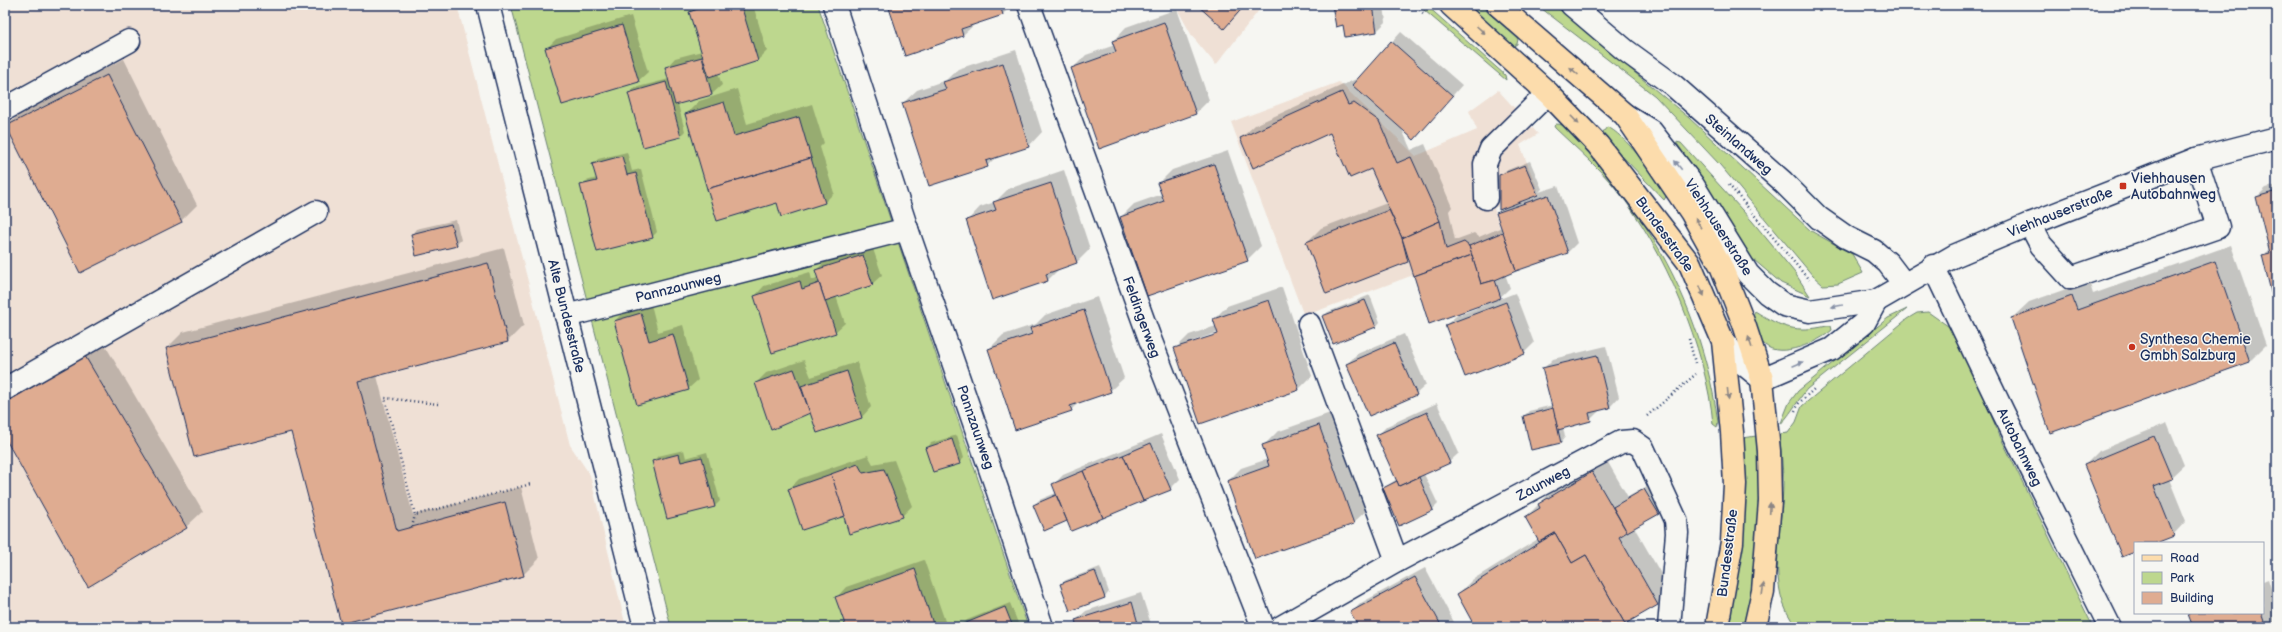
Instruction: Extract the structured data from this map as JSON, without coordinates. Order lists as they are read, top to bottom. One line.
{"streets":{"main road":["Bundesstraße"],"street":["Steinlandweg","Viehhauserstraße","Pannzaunweg","Alte Bundesstraße","Feldingerweg","Autobahnweg","Zaunweg"]},"crossings":[["Steinlandweg","Viehhauserstraße"],["Viehhauserstraße","Bundesstraße"],["Viehhauserstraße","Autobahnweg"],["Pannzaunweg","Alte Bundesstraße"]],"places":{"transit":["Viehhausen Autobahnweg"],"other":["Synthesa Chemie Gmbh Salzburg"]},"legend":["Road","Park","Building"]}
